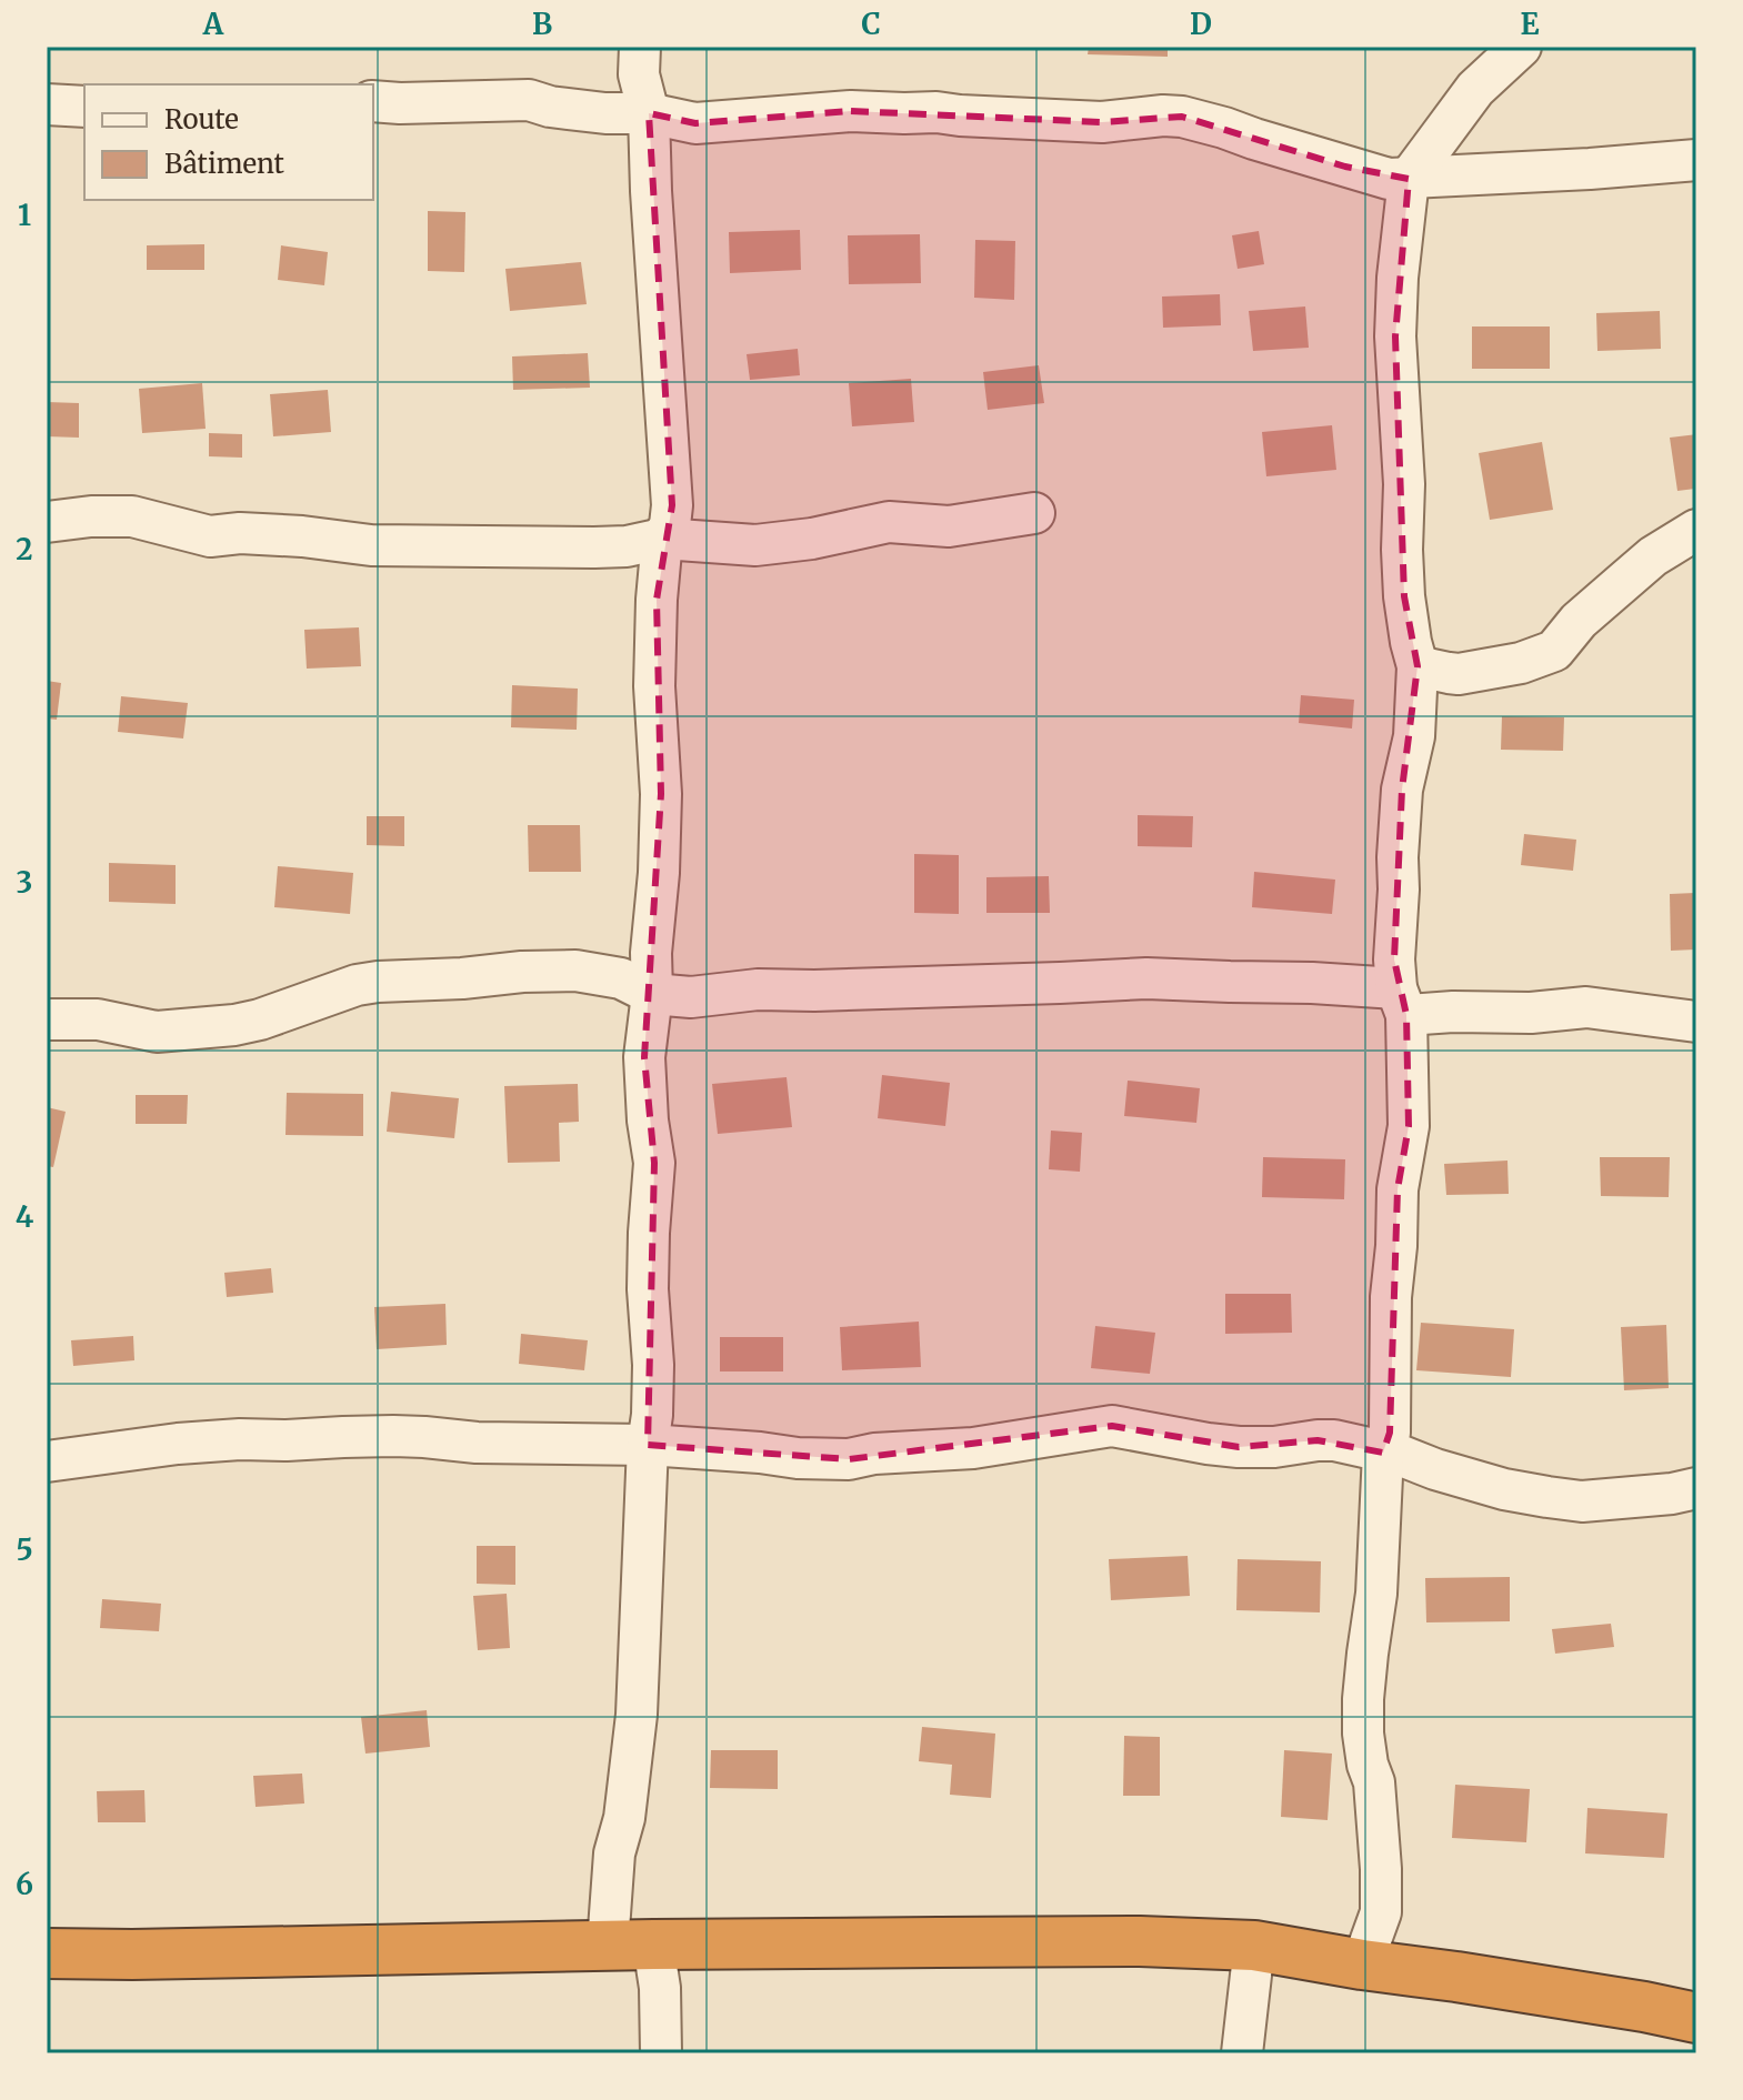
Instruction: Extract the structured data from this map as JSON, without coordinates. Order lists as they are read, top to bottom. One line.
{"legend":["Route","Bâtiment"],"grid":{"columns":["A","B","C","D","E"],"rows":["1","2","3","4","5","6"]}}
